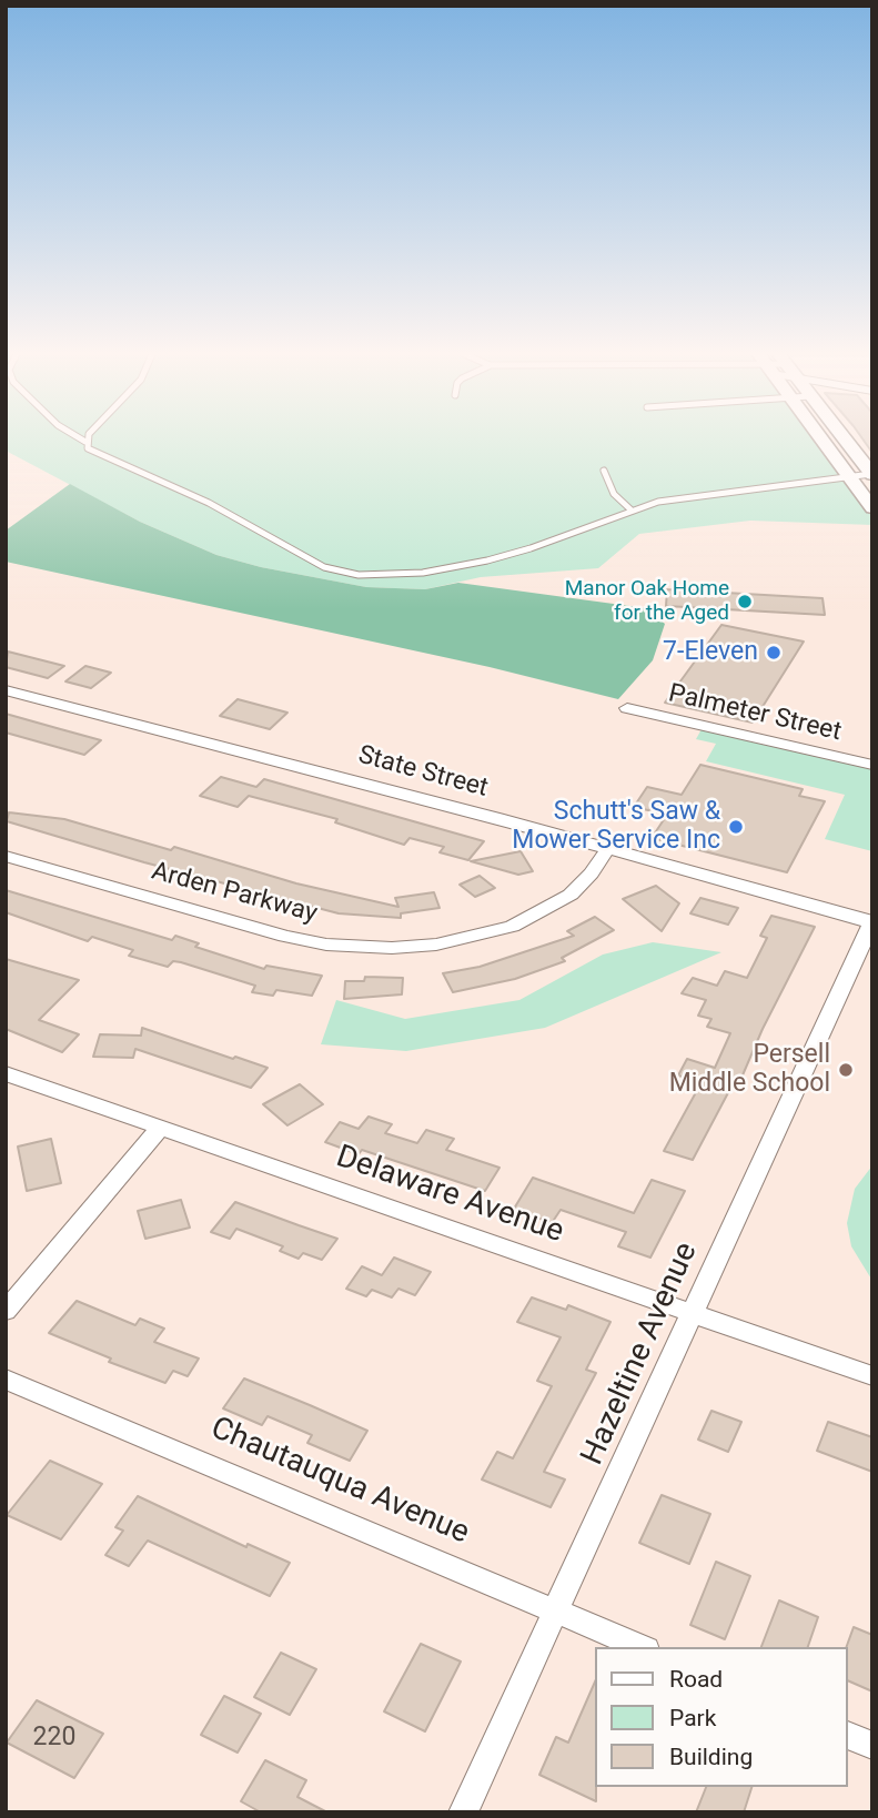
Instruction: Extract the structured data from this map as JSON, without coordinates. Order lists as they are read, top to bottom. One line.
{"streets":{"street":["Palmeter Street","State Street","Arden Parkway","Delaware Avenue","Hazeltine Avenue","Chautauqua Avenue"]},"crossings":[["State Street","Arden Parkway"],["State Street","Hazeltine Avenue"],["Delaware Avenue","Hazeltine Avenue"],["Hazeltine Avenue","Chautauqua Avenue"]],"places":["Manor Oak Home for the Aged","7-Eleven","Schutt's Saw & Mower Service Inc","Persell Middle School"],"house_numbers":["220"],"legend":["Road","Park","Building"]}
